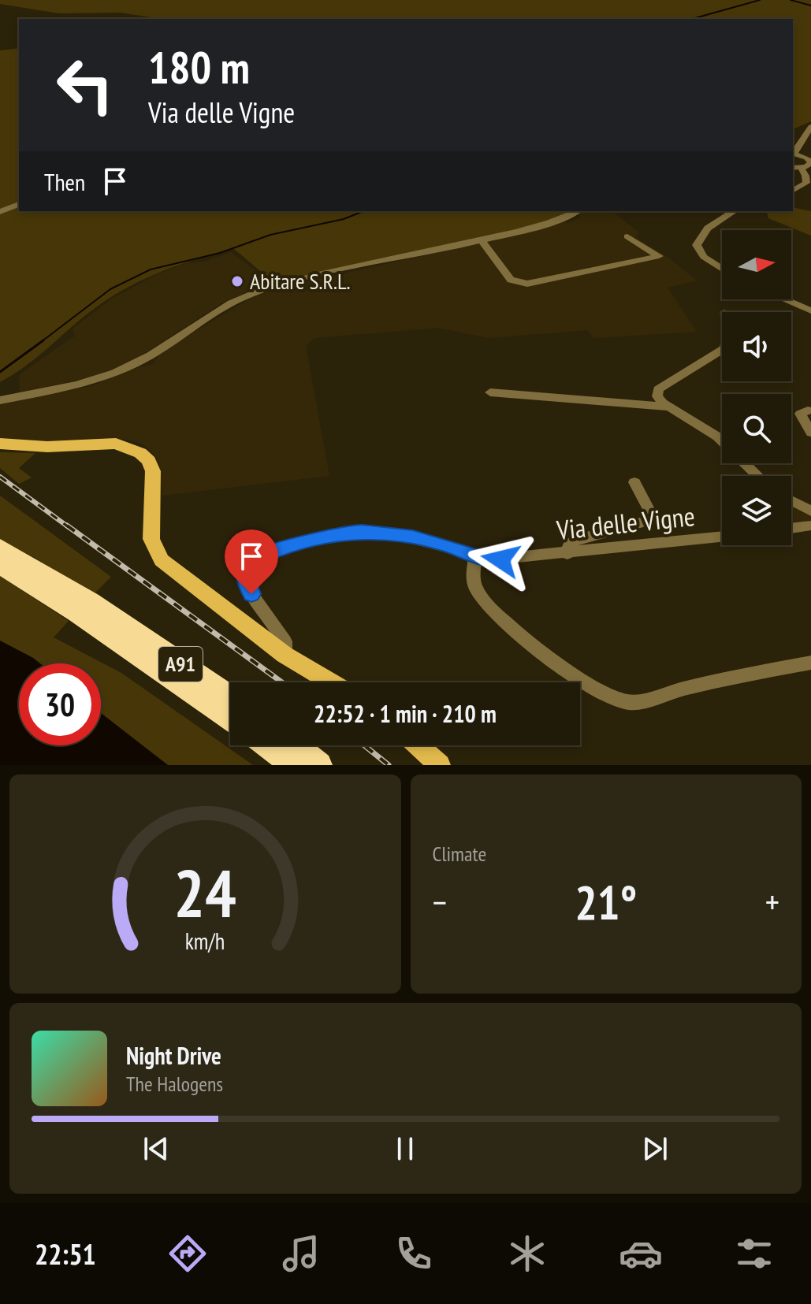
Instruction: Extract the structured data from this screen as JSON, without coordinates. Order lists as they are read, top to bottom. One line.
{"streets":{"highway":["A91"],"street":["Via delle Vigne"]},"places":["Abitare S.R.L."],"north":"right","page":{"turn":["180 m","Via delle Vigne"],"then":"Then","limit":"30","trip":"22:52 · 1 min · 210 m","tile":"Climate","heat":["−","21°","+"],"song":["Night Drive","The Halogens"],"tabs":"22:51","gauge":["24","km/h"]}}
